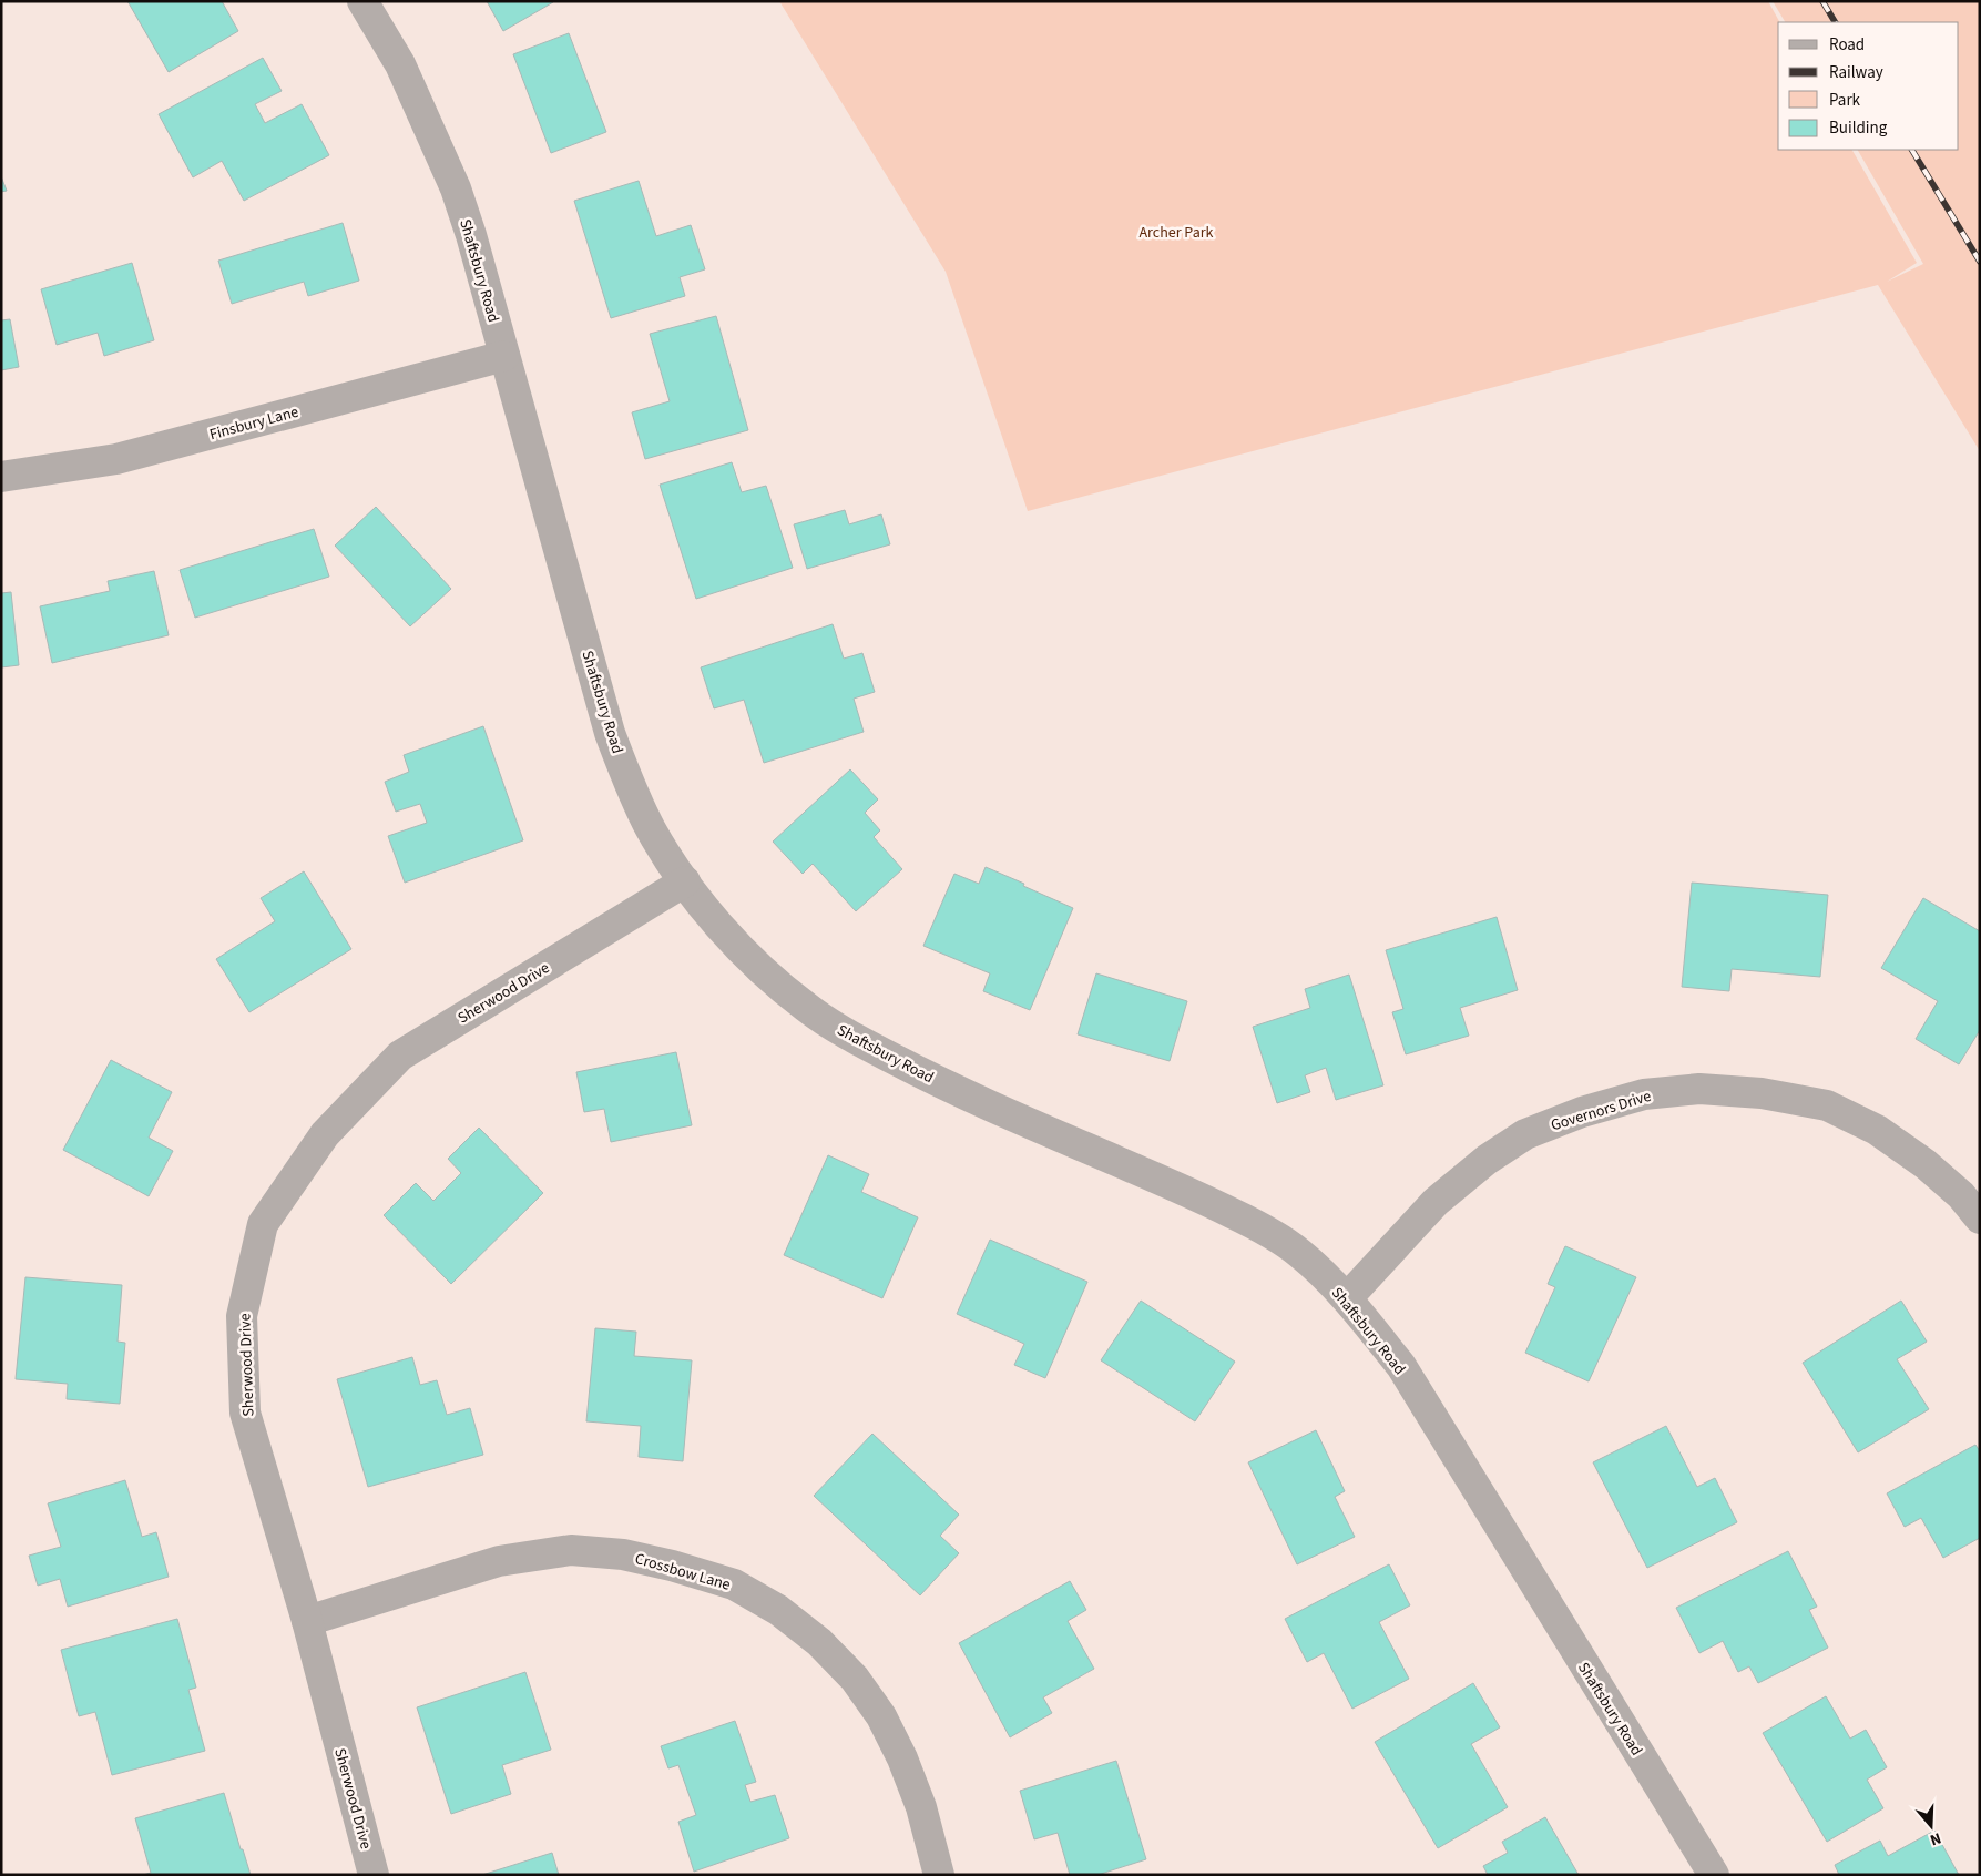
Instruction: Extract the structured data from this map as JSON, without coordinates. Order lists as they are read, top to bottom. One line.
{"streets":{"street":["Shaftsbury Road","Finsbury Lane","Sherwood Drive","Governors Drive","Crossbow Lane"]},"crossings":[["Shaftsbury Road","Finsbury Lane"],["Shaftsbury Road","Sherwood Drive"],["Shaftsbury Road","Governors Drive"],["Sherwood Drive","Crossbow Lane"]],"parks":["Archer Park"],"legend":["Road","Railway","Park","Building"],"north":"bottom"}
